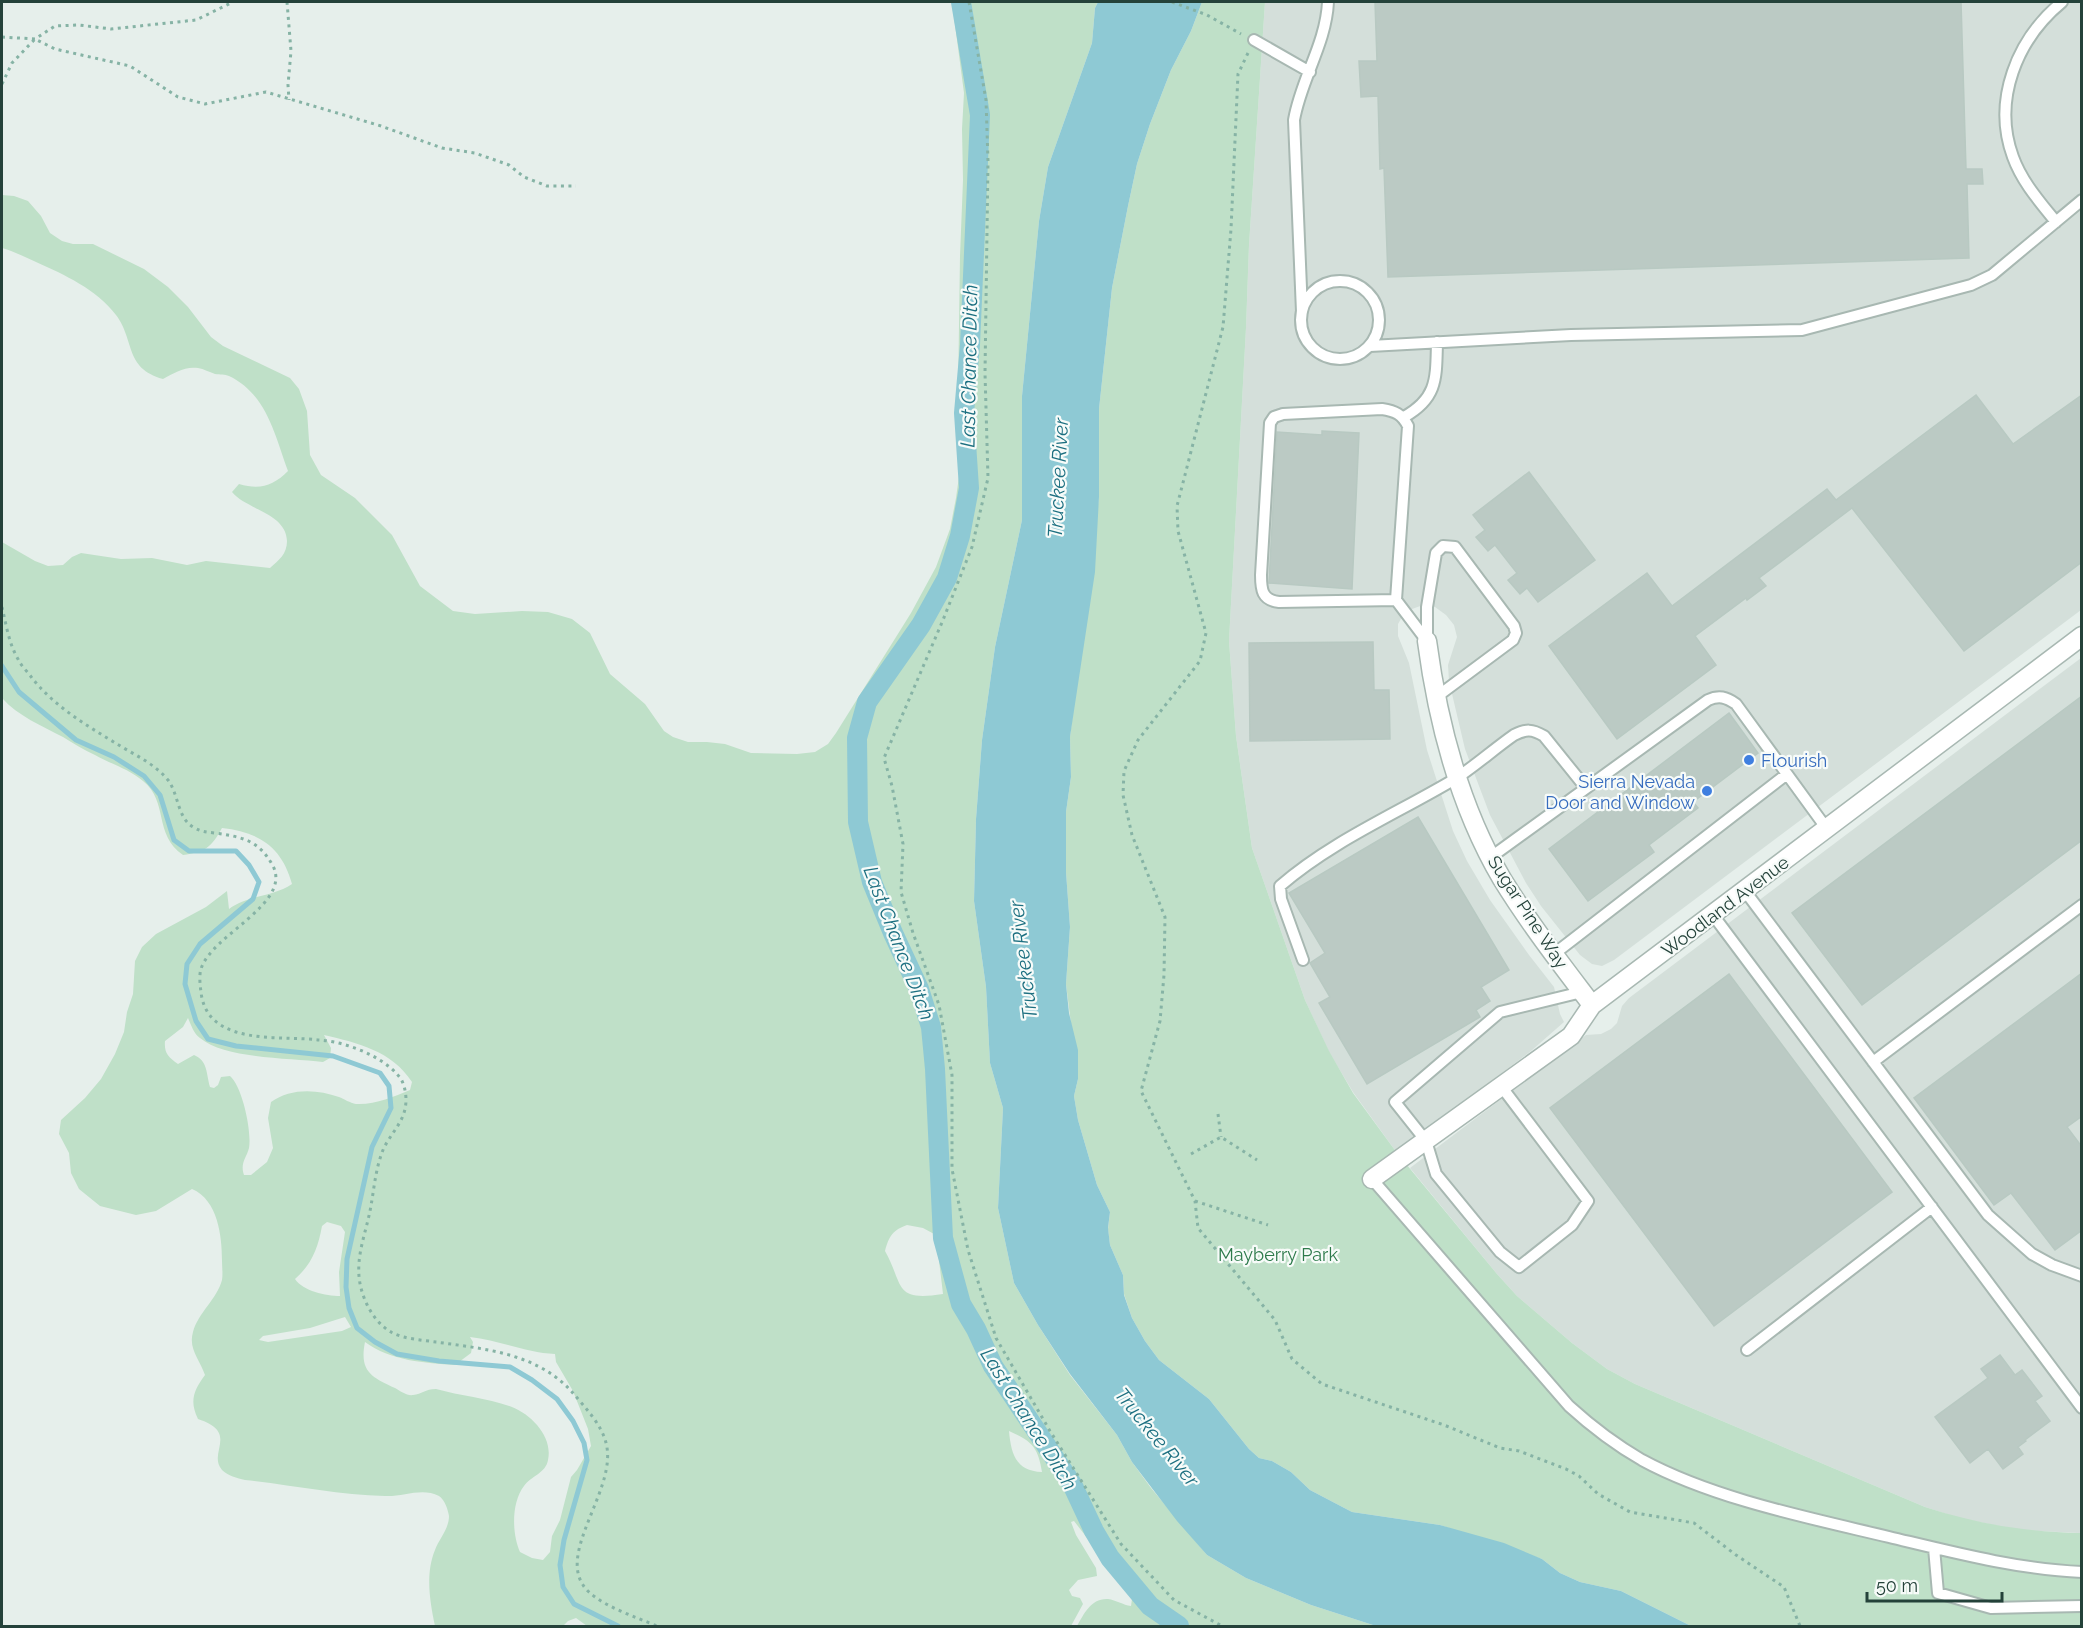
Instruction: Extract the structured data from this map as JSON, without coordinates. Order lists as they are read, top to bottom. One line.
{"streets":{"street":["Woodland Avenue","Sugar Pine Way"]},"crossings":[["Woodland Avenue","Sugar Pine Way"]],"water":["Last Chance Ditch","Truckee River"],"parks":["Mayberry Park"],"places":["Flourish","Sierra Nevada Door and Window"],"scale_bar":"50 m"}
